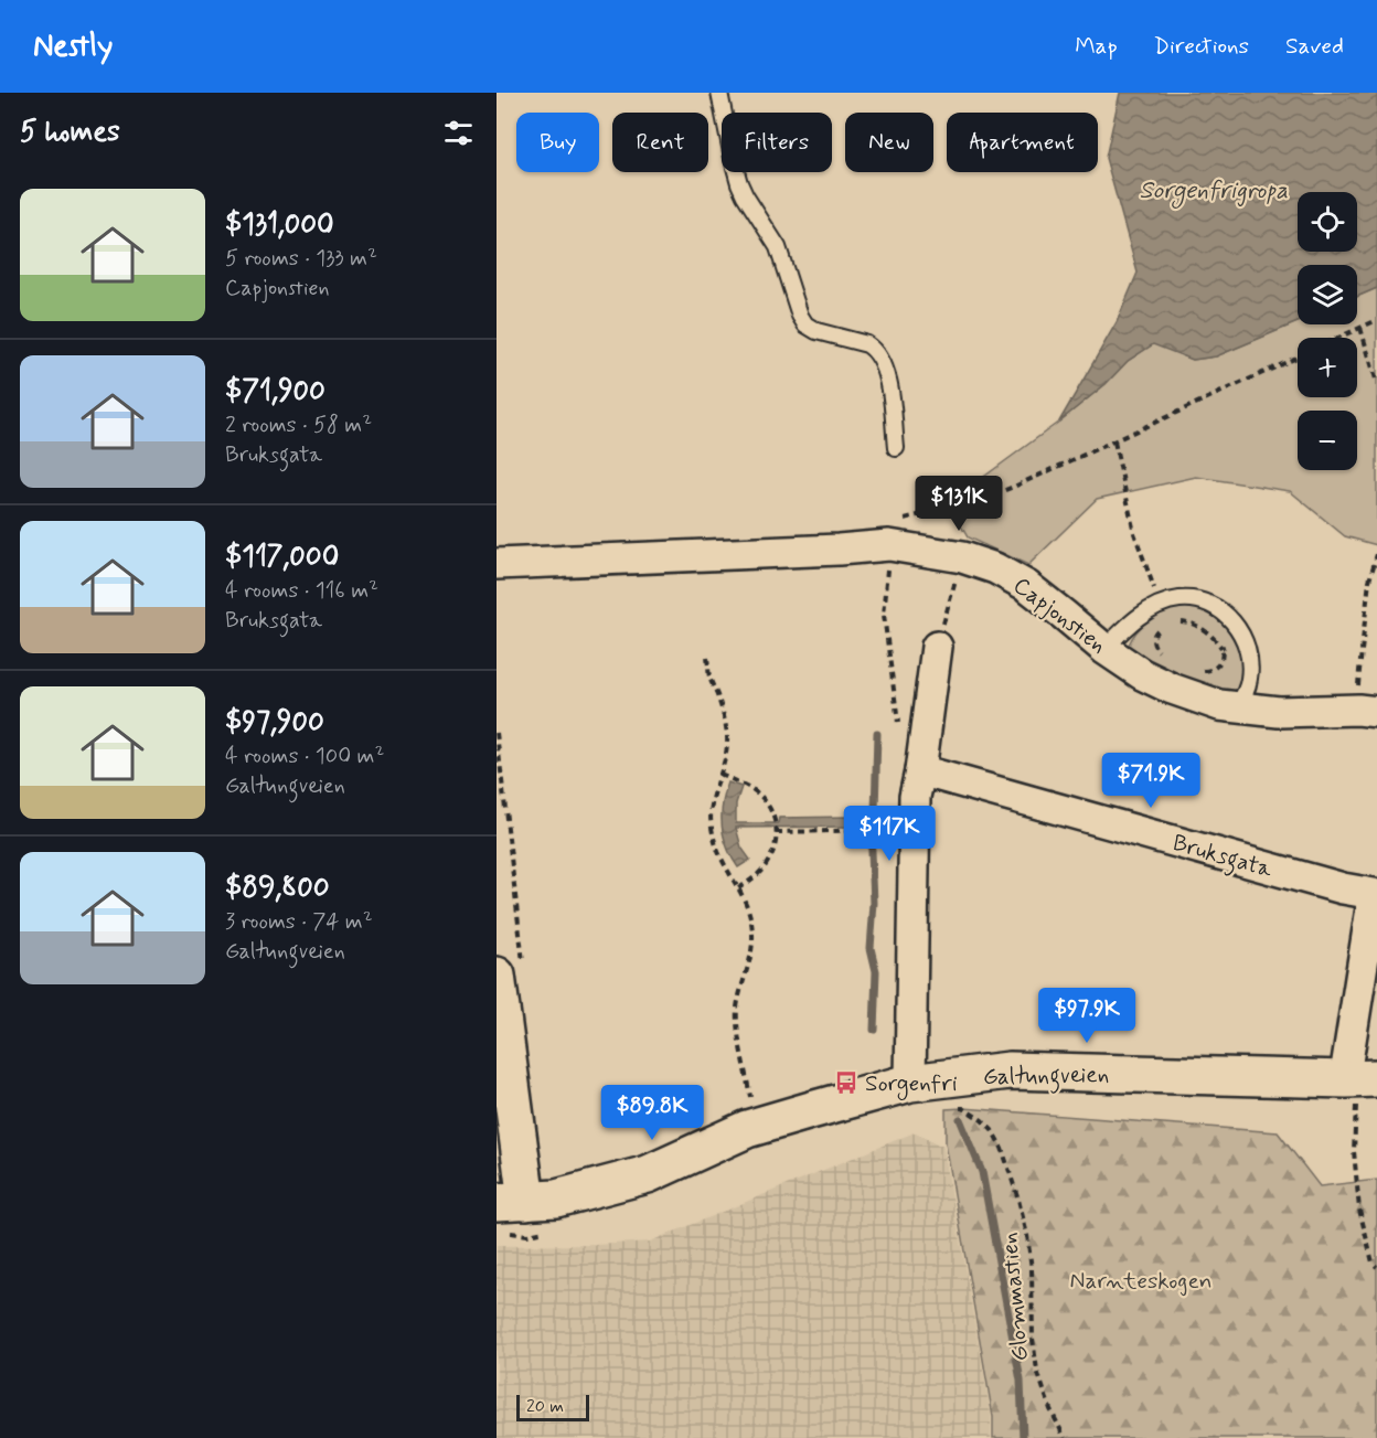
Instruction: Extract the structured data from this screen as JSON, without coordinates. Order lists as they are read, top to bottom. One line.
{"streets":{"main road":["Galtungveien"],"street":["Capjonstien","Bruksgata"],"path":["Glommastien"]},"crossings":[["Bruksgata","Galtungveien"]],"water":["Sorgenfrigropa"],"parks":["Narnteskogen"],"places":{"bus stop":["Sorgenfri"]},"scale_bar":"20 m","page":{"header":"Nestly","nav":["Map","Directions","Saved"],"heading":"5 homes","chip":["Buy","Rent","Filters","New","Apartment"],"list":[{"name":"$131,000","note":"5 rooms · 133 m² · Capjonstien"},{"name":"$71,900","note":"2 rooms · 58 m² · Bruksgata"},{"name":"$117,000","note":"4 rooms · 116 m² · Bruksgata"},{"name":"$97,900","note":"4 rooms · 100 m² · Galtungveien"},{"name":"$89,800","note":"3 rooms · 74 m² · Galtungveien"}],"map_buttons":["+","−"],"price":["$131K","$71.9K","$117K","$97.9K","$89.8K"],"scale":"20 m"}}
